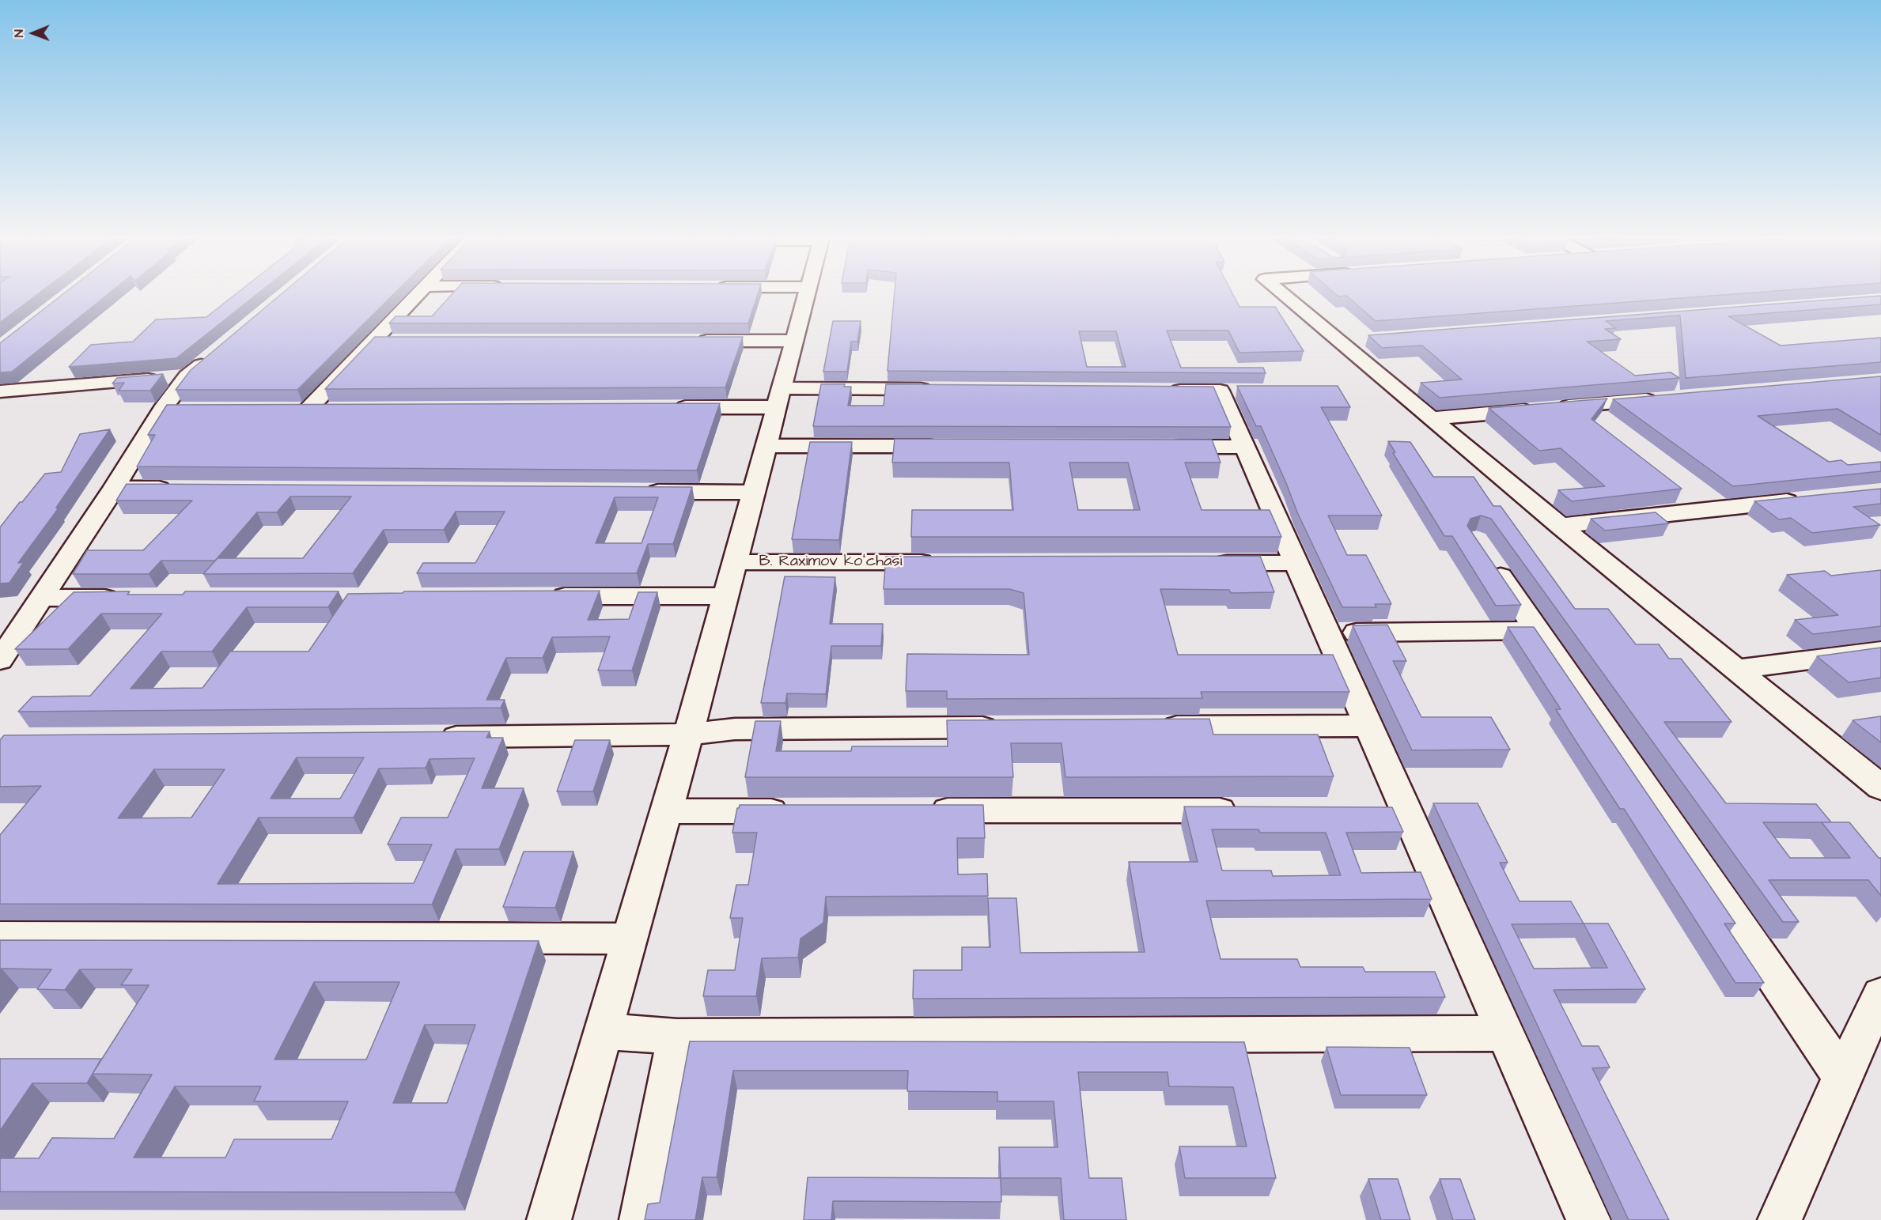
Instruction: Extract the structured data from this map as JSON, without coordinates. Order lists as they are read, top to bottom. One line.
{"streets":{"street":["B. Raximov koʻchasi"]},"north":"left"}
